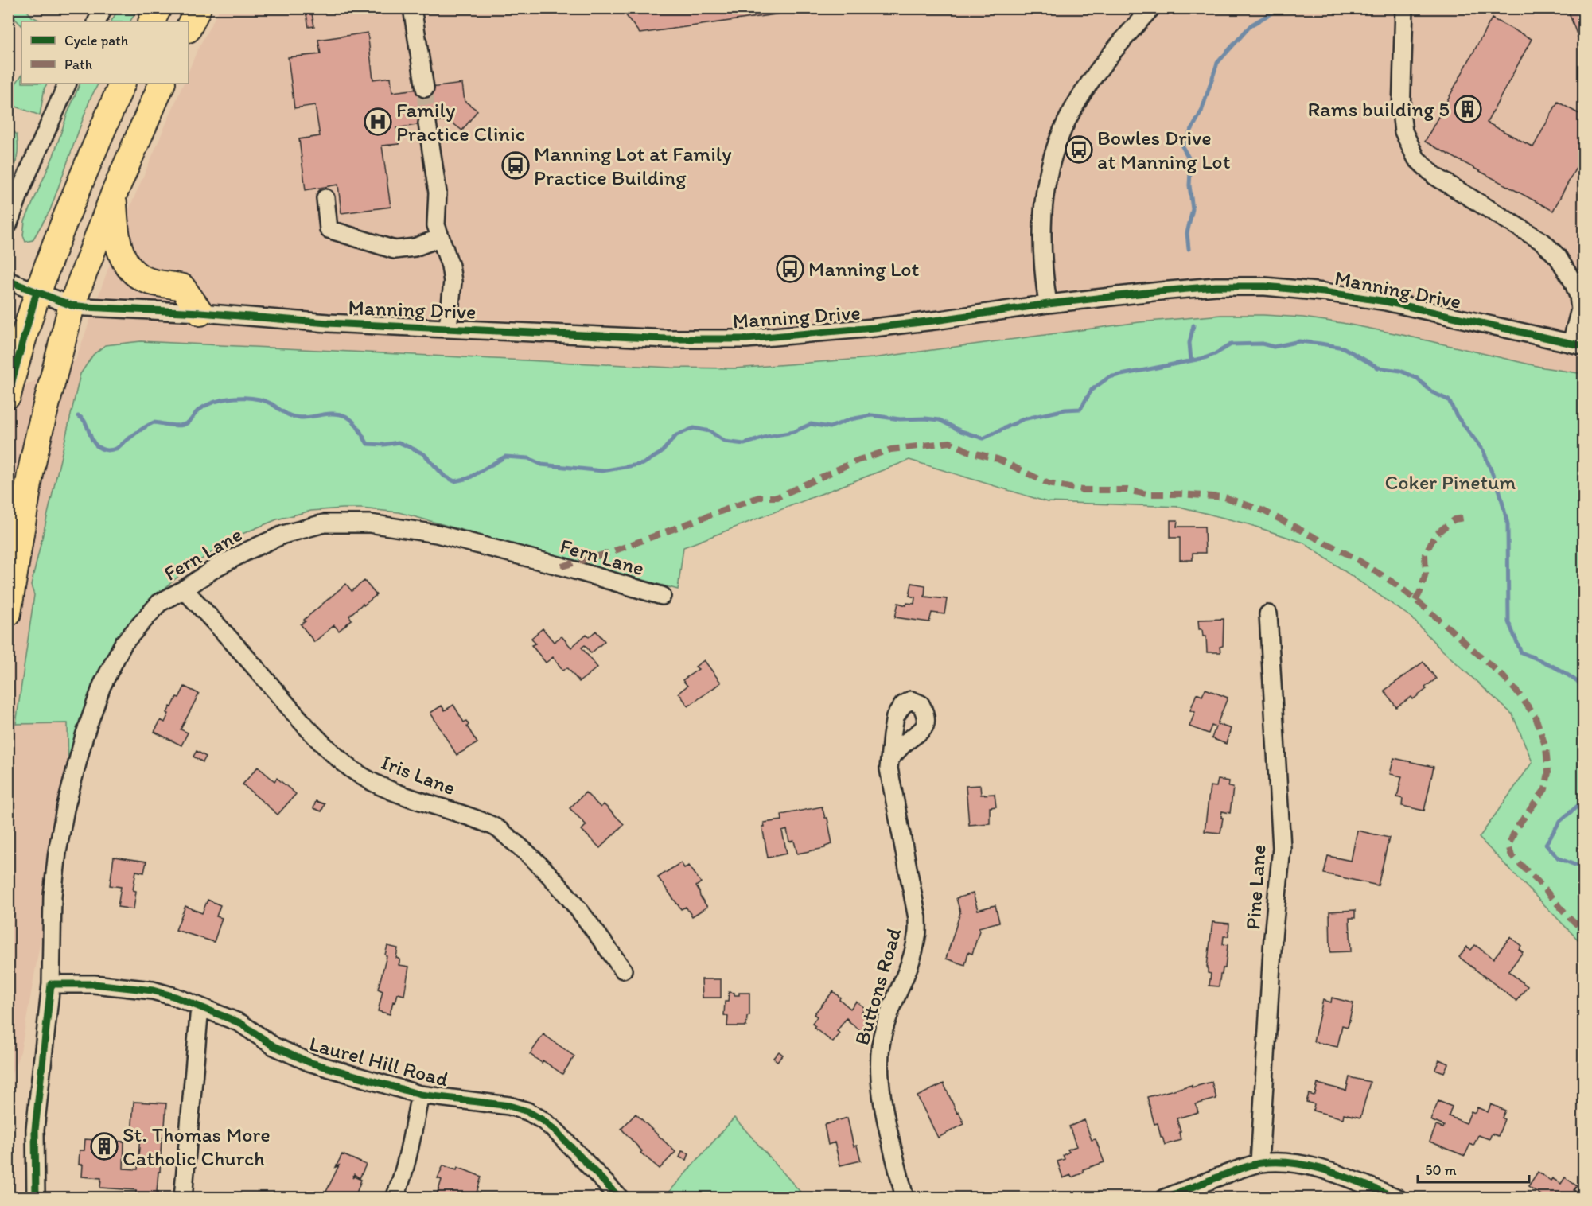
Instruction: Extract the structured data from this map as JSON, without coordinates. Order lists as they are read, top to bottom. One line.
{"streets":{"street":["Manning Drive","Fern Lane","Iris Lane","Pine Lane","Buttons Road","Laurel Hill Road"]},"crossings":[["Fern Lane","Iris Lane"],["Fern Lane","Laurel Hill Road"]],"parks":["Coker Pinetum"],"places":{"building":["Rams building 5","St. Thomas More Catholic Church"],"hospital":["Family Practice Clinic"],"bus stop":["Bowles Drive at Manning Lot","Manning Lot at Family Practice Building","Manning Lot"]},"legend":["Cycle path","Path"],"scale_bar":"50 m"}
